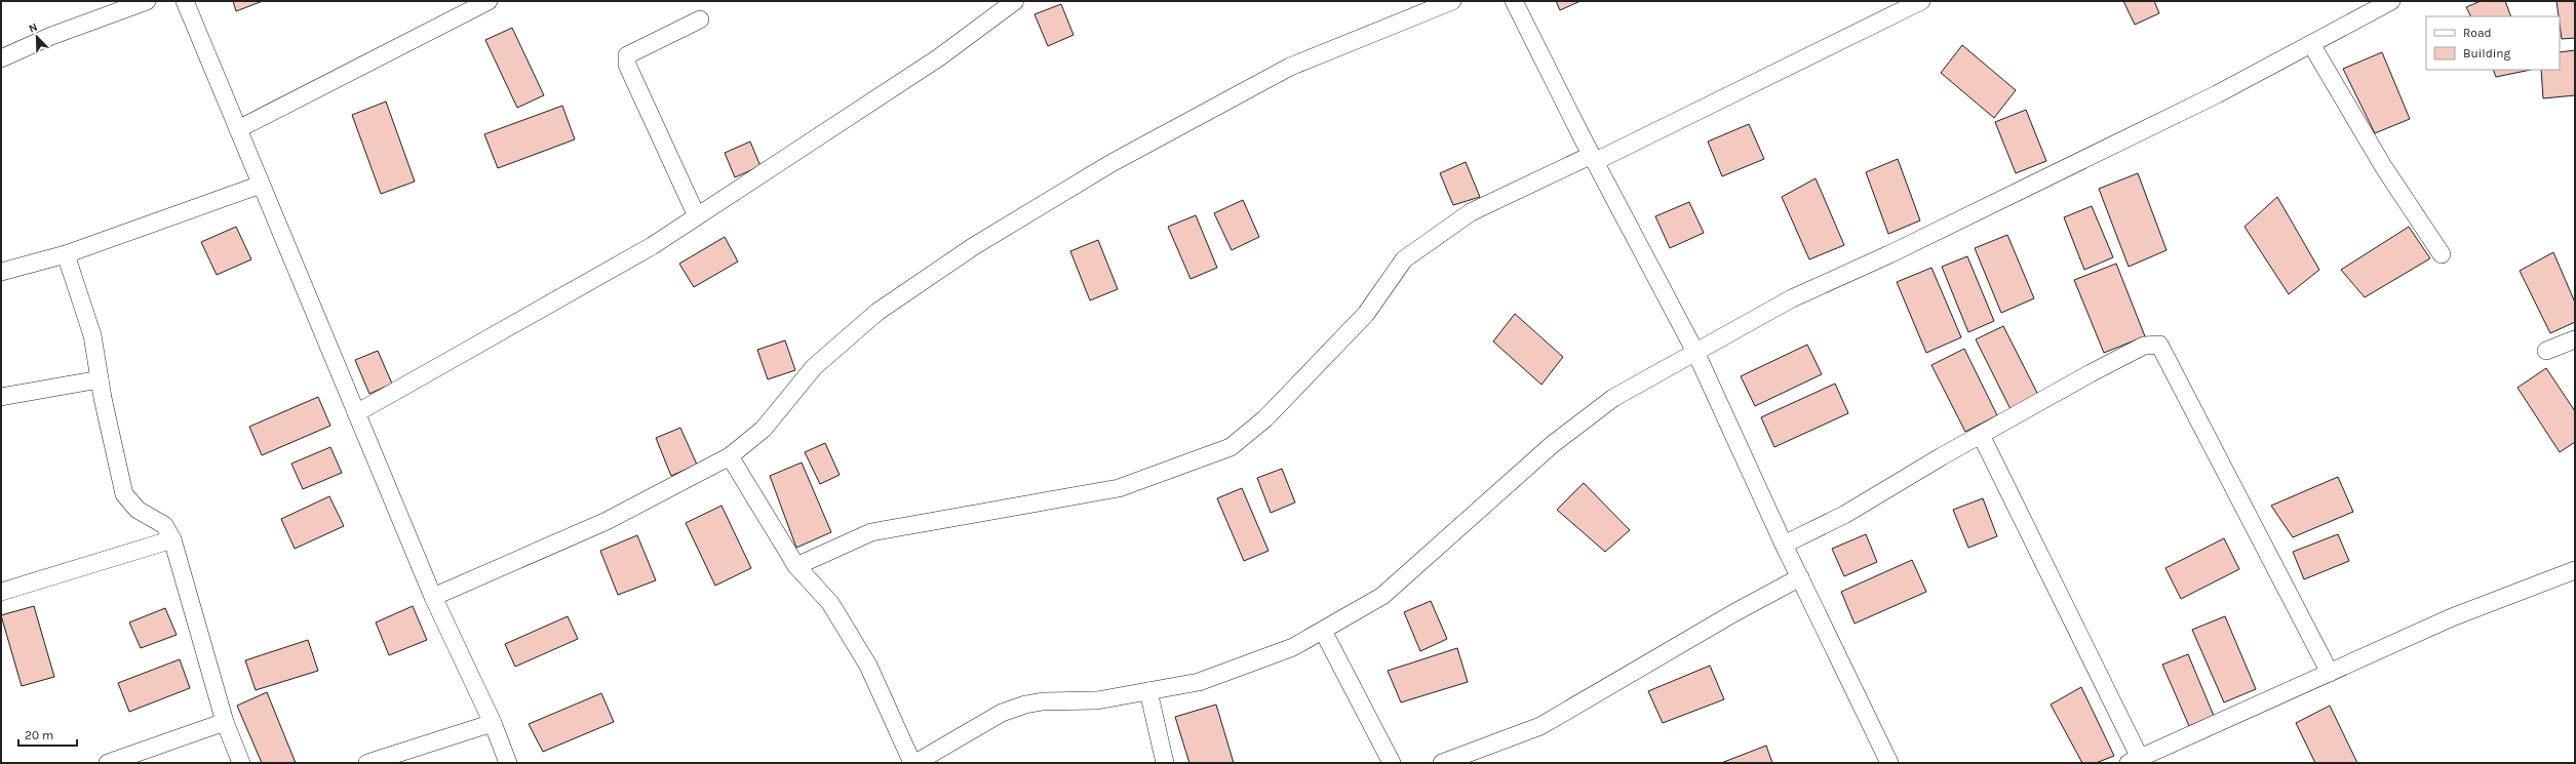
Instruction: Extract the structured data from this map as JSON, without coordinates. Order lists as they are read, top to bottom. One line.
{"legend":["Road","Building"],"scale_bar":"20 m","north":"top left"}
